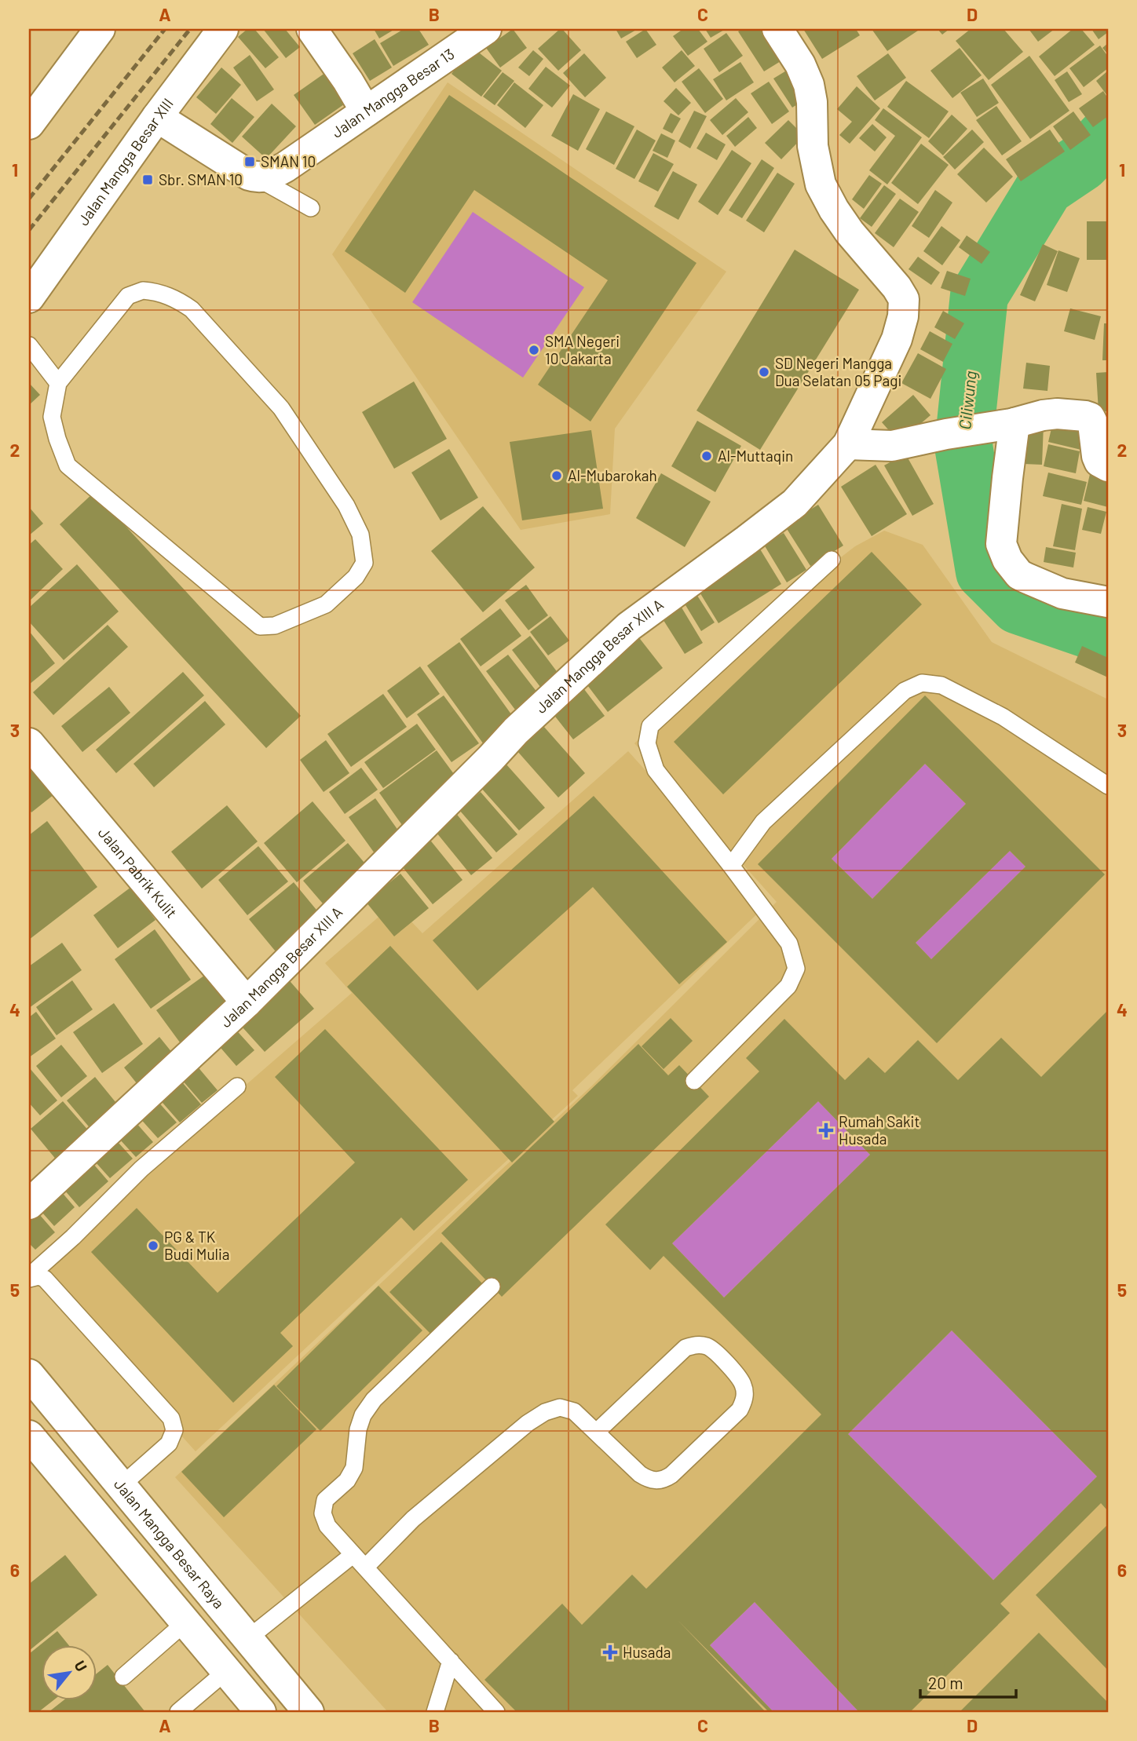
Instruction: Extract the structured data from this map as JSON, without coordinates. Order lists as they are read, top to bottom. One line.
{"streets":{"street":["Jalan Mangga Besar 13","Jalan Mangga Besar XIII","Jalan Mangga Besar XIII A","Jalan Pabrik Kulit","Jalan Mangga Besar Raya"]},"crossings":[["Jalan Mangga Besar XIII A","Jalan Pabrik Kulit"]],"water":["Ciliwung"],"places":{"transit":["SMAN 10","Sbr. SMAN 10"],"other":["SMA Negeri 10 Jakarta","SD Negeri Mangga Dua Selatan 05 Pagi","Al-Muttaqin","Al-Mubarokah","PG & TK Budi Mulia"],"health":["Rumah Sakit Husada","Husada"]},"scale_bar":"20 m","north":"top right","grid":{"columns":["A","B","C","D"],"rows":["1","2","3","4","5","6"]}}
